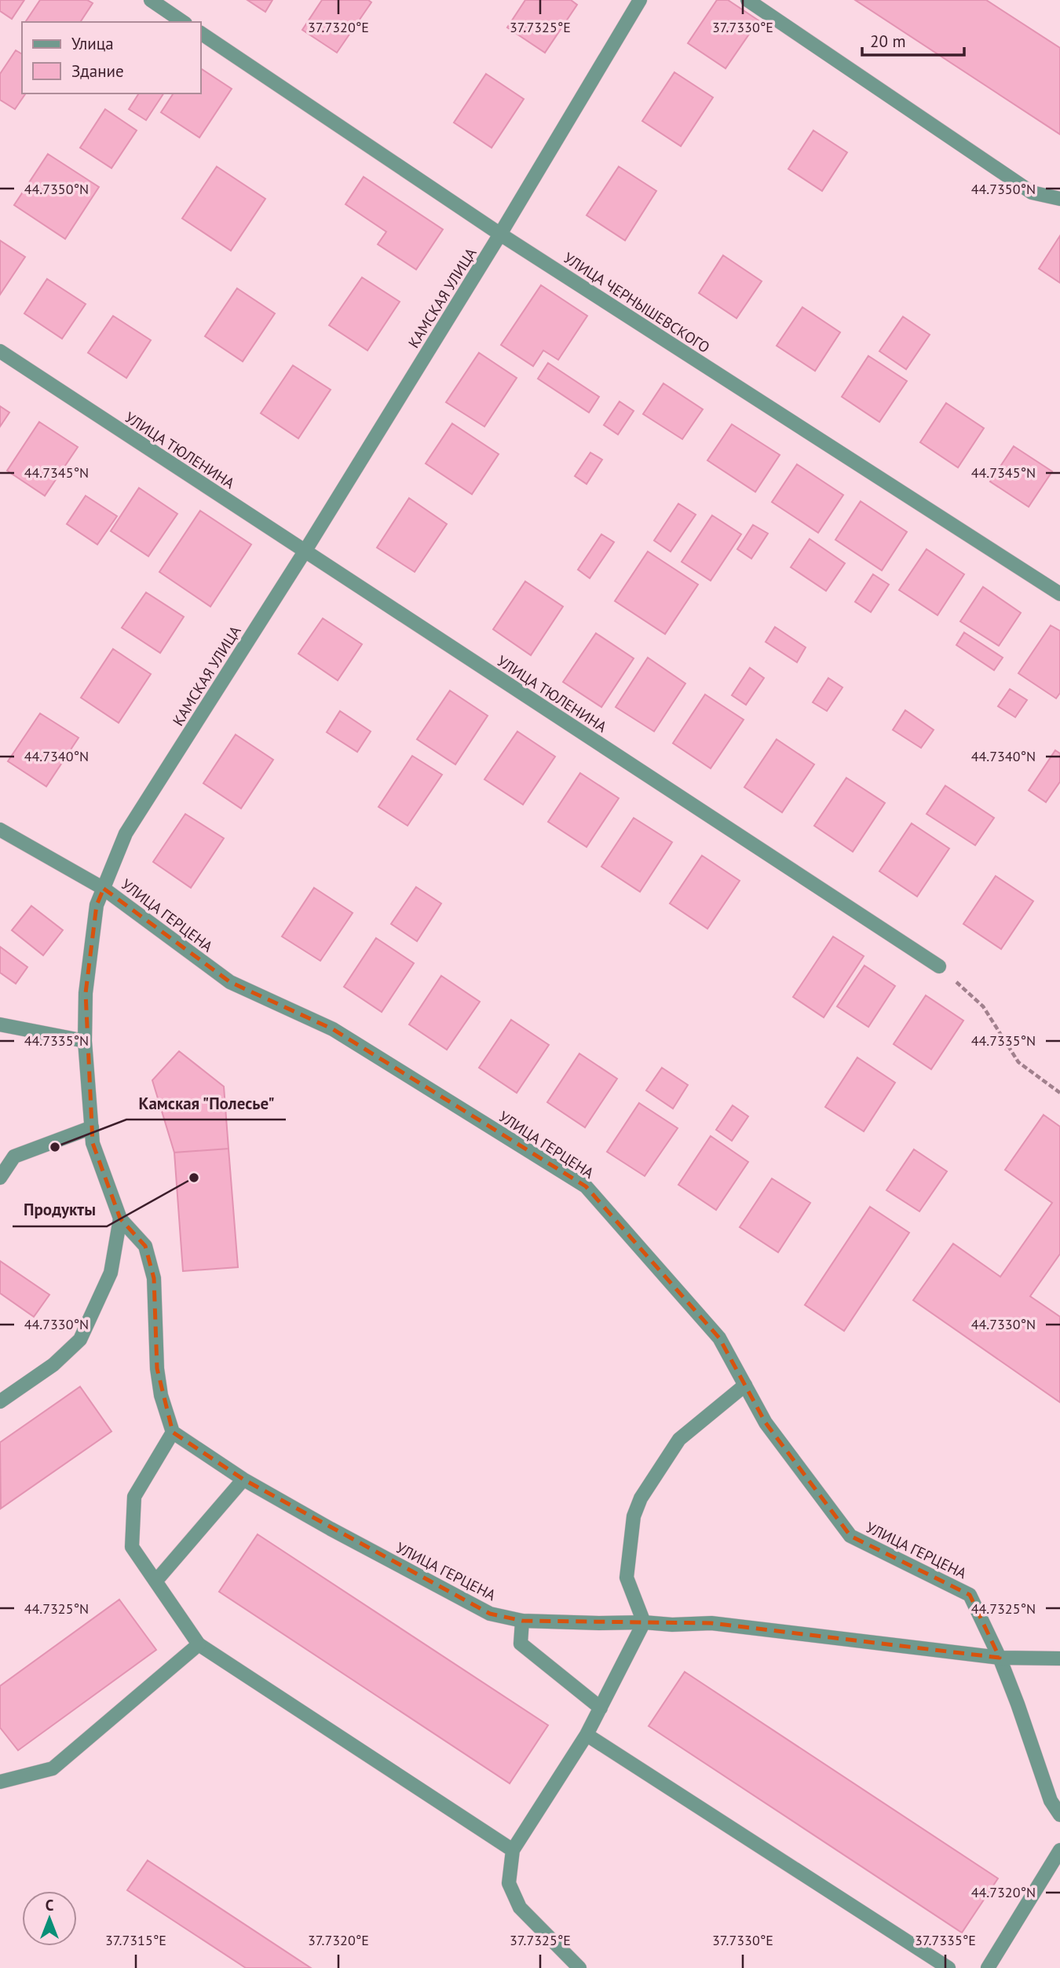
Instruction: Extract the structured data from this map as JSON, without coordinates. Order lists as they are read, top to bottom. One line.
{"streets":{"street":["КАМСКАЯ УЛИЦА","УЛИЦА ЧЕРНЫШЕВСКОГО","УЛИЦА ТЮЛЕНИНА","УЛИЦА ГЕРЦЕНА"]},"crossings":[["КАМСКАЯ УЛИЦА","УЛИЦА ЧЕРНЫШЕВСКОГО"],["КАМСКАЯ УЛИЦА","УЛИЦА ТЮЛЕНИНА"],["КАМСКАЯ УЛИЦА","УЛИЦА ГЕРЦЕНА"]],"places":["Камская \"Полесье\"","Продукты"],"legend":["Улица","Здание"],"scale_bar":"20 m","north":"top","coordinates":["37.7320°E","37.7325°E","37.7330°E","44.7350°N","44.7345°N","44.7340°N","44.7335°N","44.7330°N","44.7325°N","44.7320°N","37.7315°E","37.7335°E"]}
